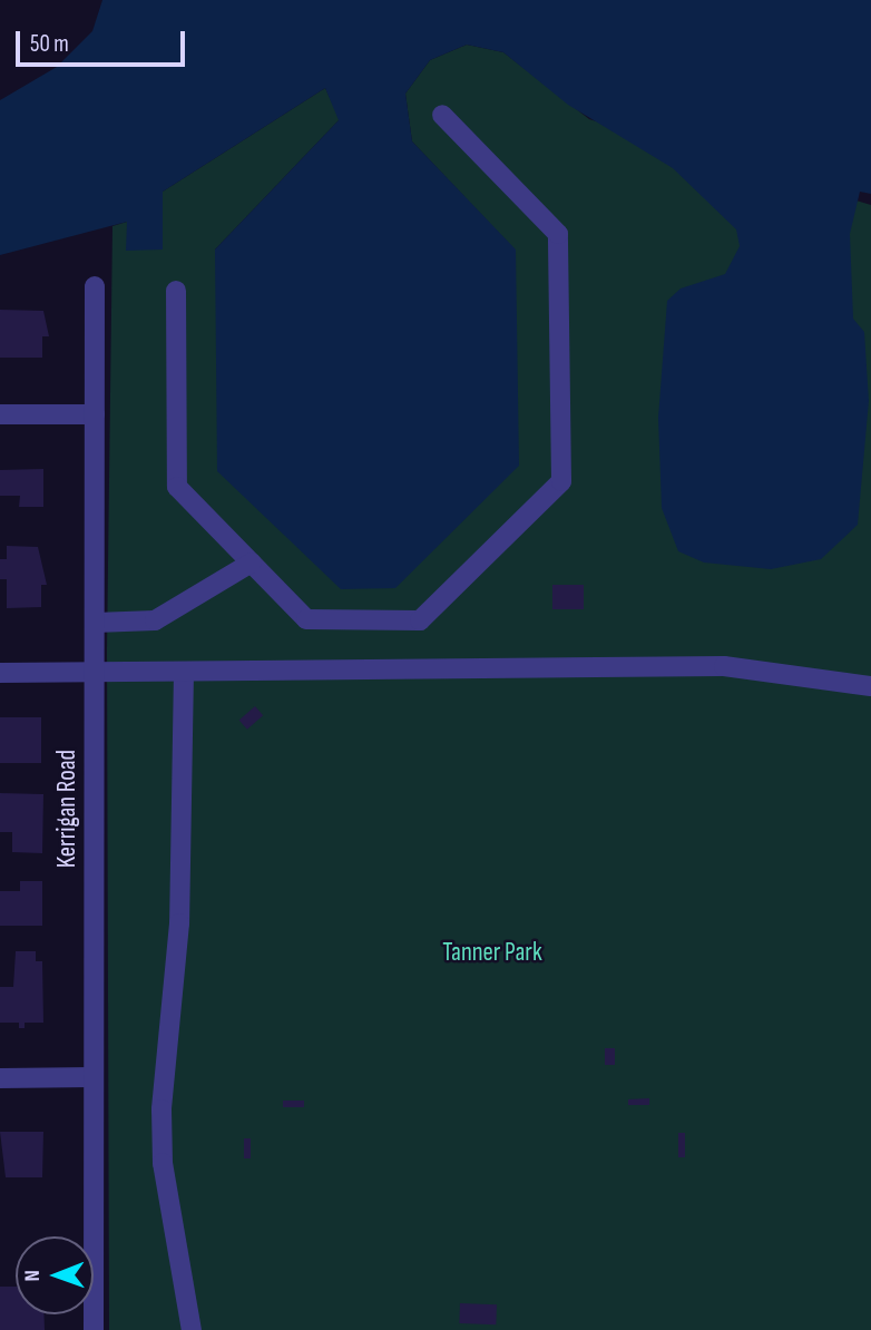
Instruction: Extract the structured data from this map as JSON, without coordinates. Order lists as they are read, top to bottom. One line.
{"streets":{"street":["Kerrigan Road"]},"parks":["Tanner Park"],"scale_bar":"50 m","north":"left"}
